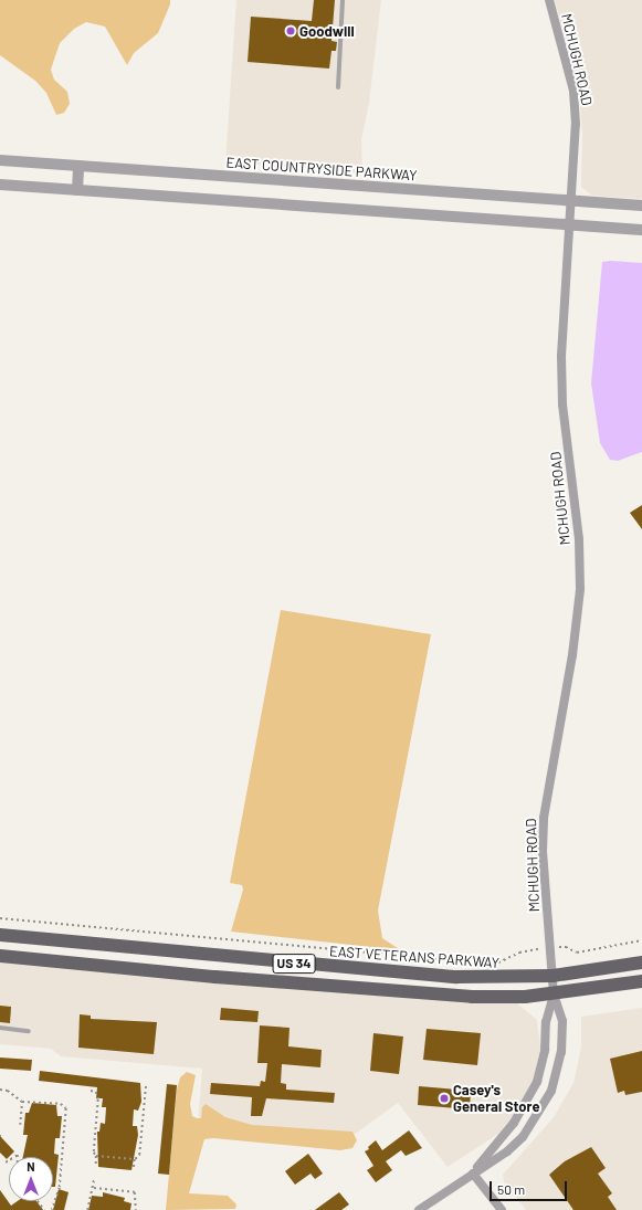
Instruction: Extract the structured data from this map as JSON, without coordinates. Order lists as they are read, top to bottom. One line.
{"streets":{"main road":["EAST VETERANS PARKWAY","US 34"],"street":["MCHUGH ROAD","EAST COUNTRYSIDE PARKWAY"]},"crossings":[["MCHUGH ROAD","EAST COUNTRYSIDE PARKWAY"],["MCHUGH ROAD","EAST VETERANS PARKWAY"],["MCHUGH ROAD","US 34"]],"places":["Goodwill","Casey's General Store"],"scale_bar":"50 m","north":"top"}
